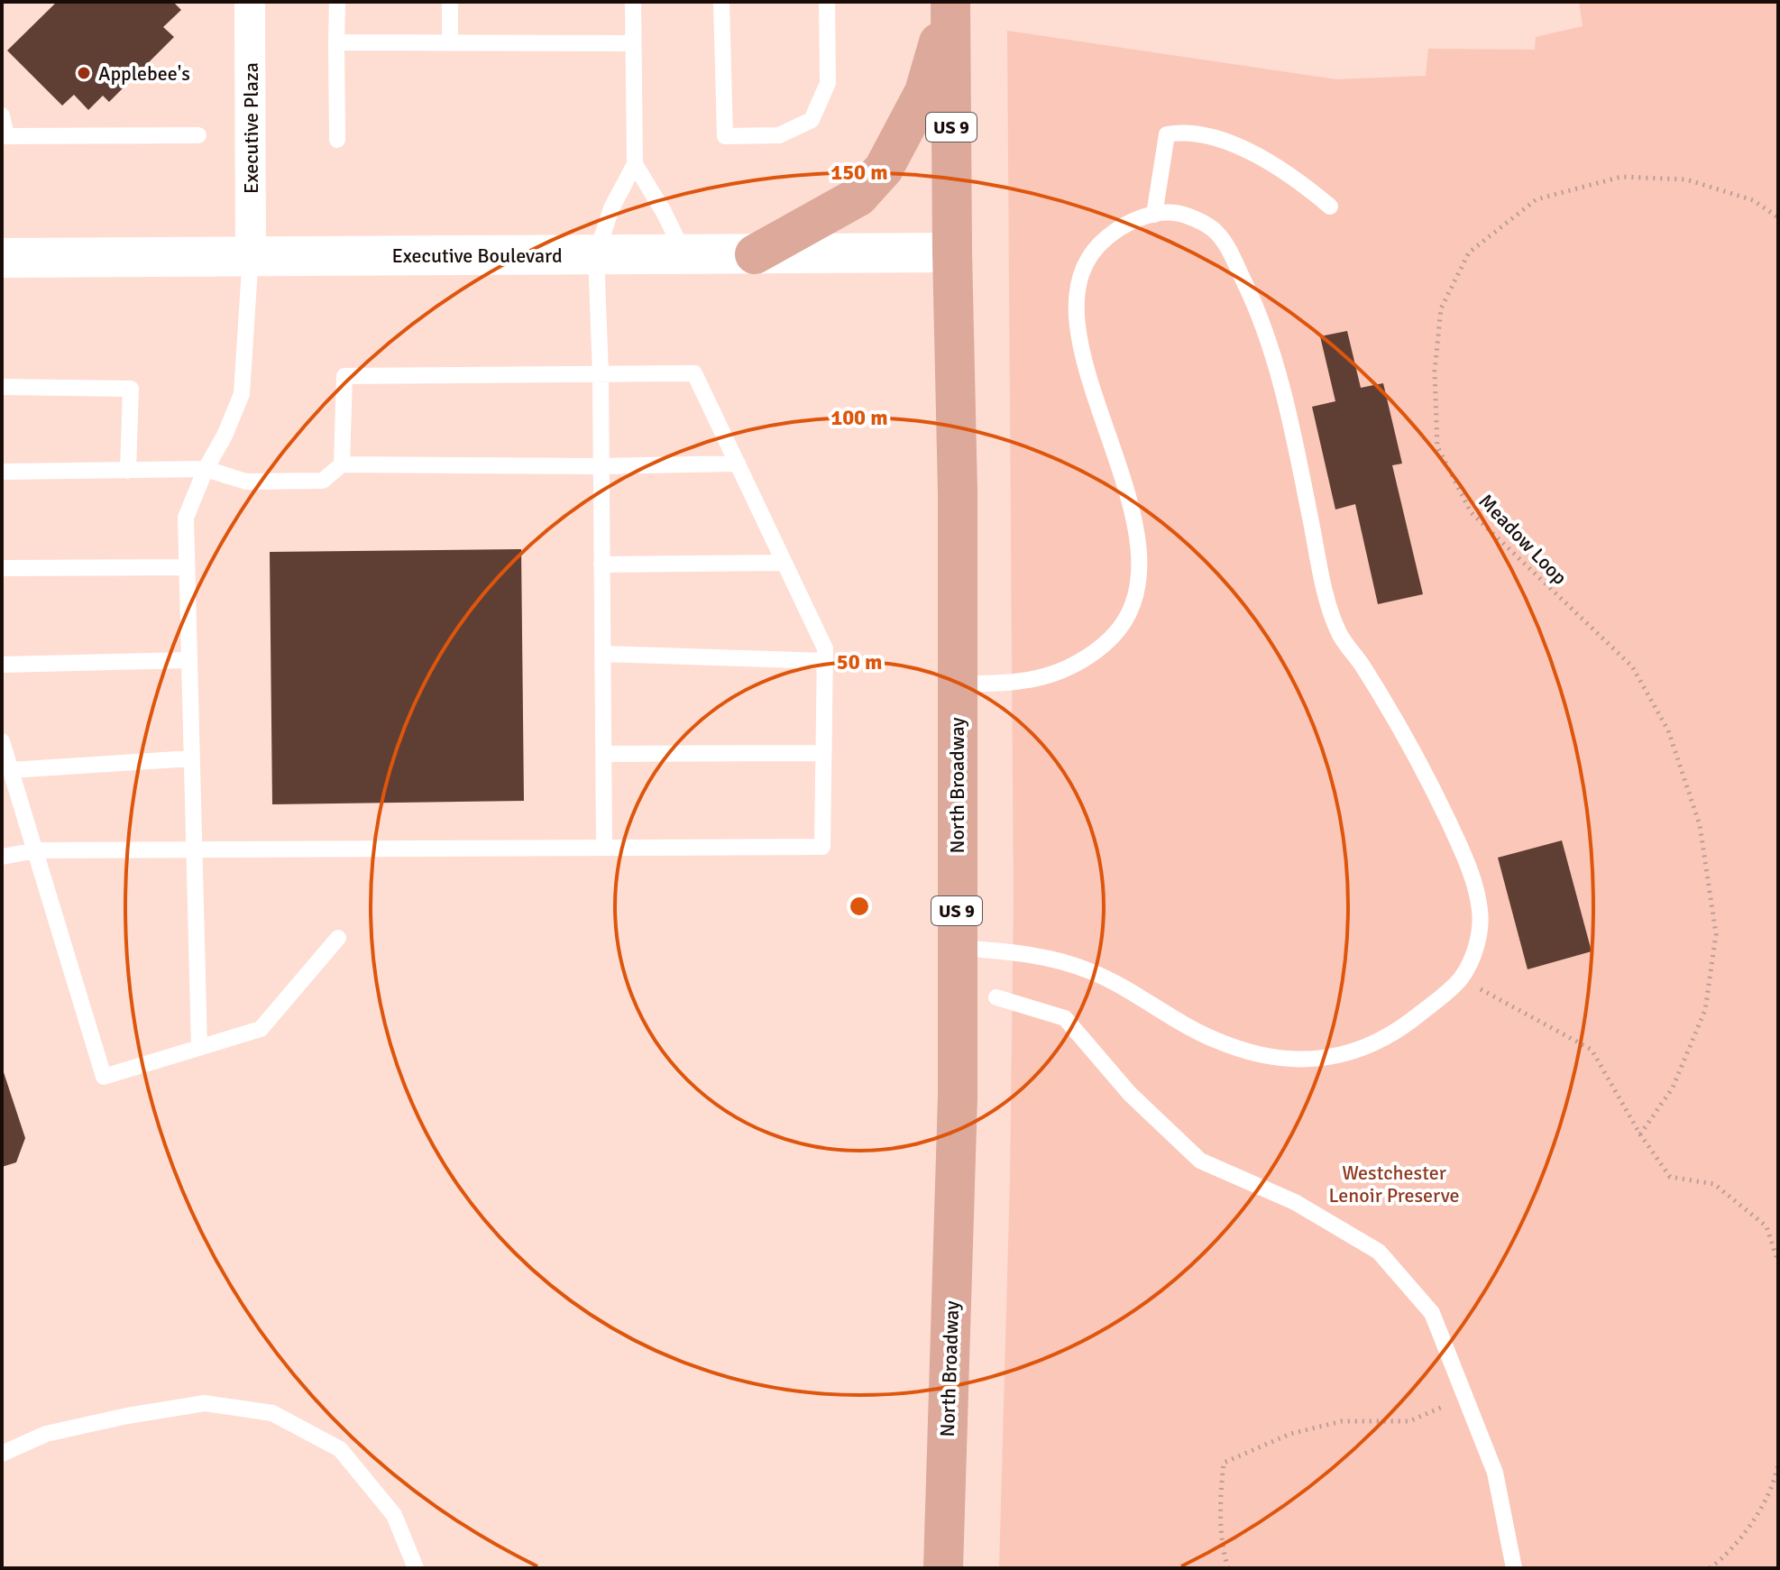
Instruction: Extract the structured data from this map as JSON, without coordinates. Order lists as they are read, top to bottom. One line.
{"streets":{"main road":["US 9","Executive Boulevard","North Broadway"],"street":["Executive Plaza"],"path":["Meadow Loop"]},"crossings":[["Executive Plaza","Executive Boulevard"],["Executive Boulevard","North Broadway"]],"parks":["Westchester Lenoir Preserve"],"places":["Applebee's"],"rings":["150 m","100 m","50 m"]}
